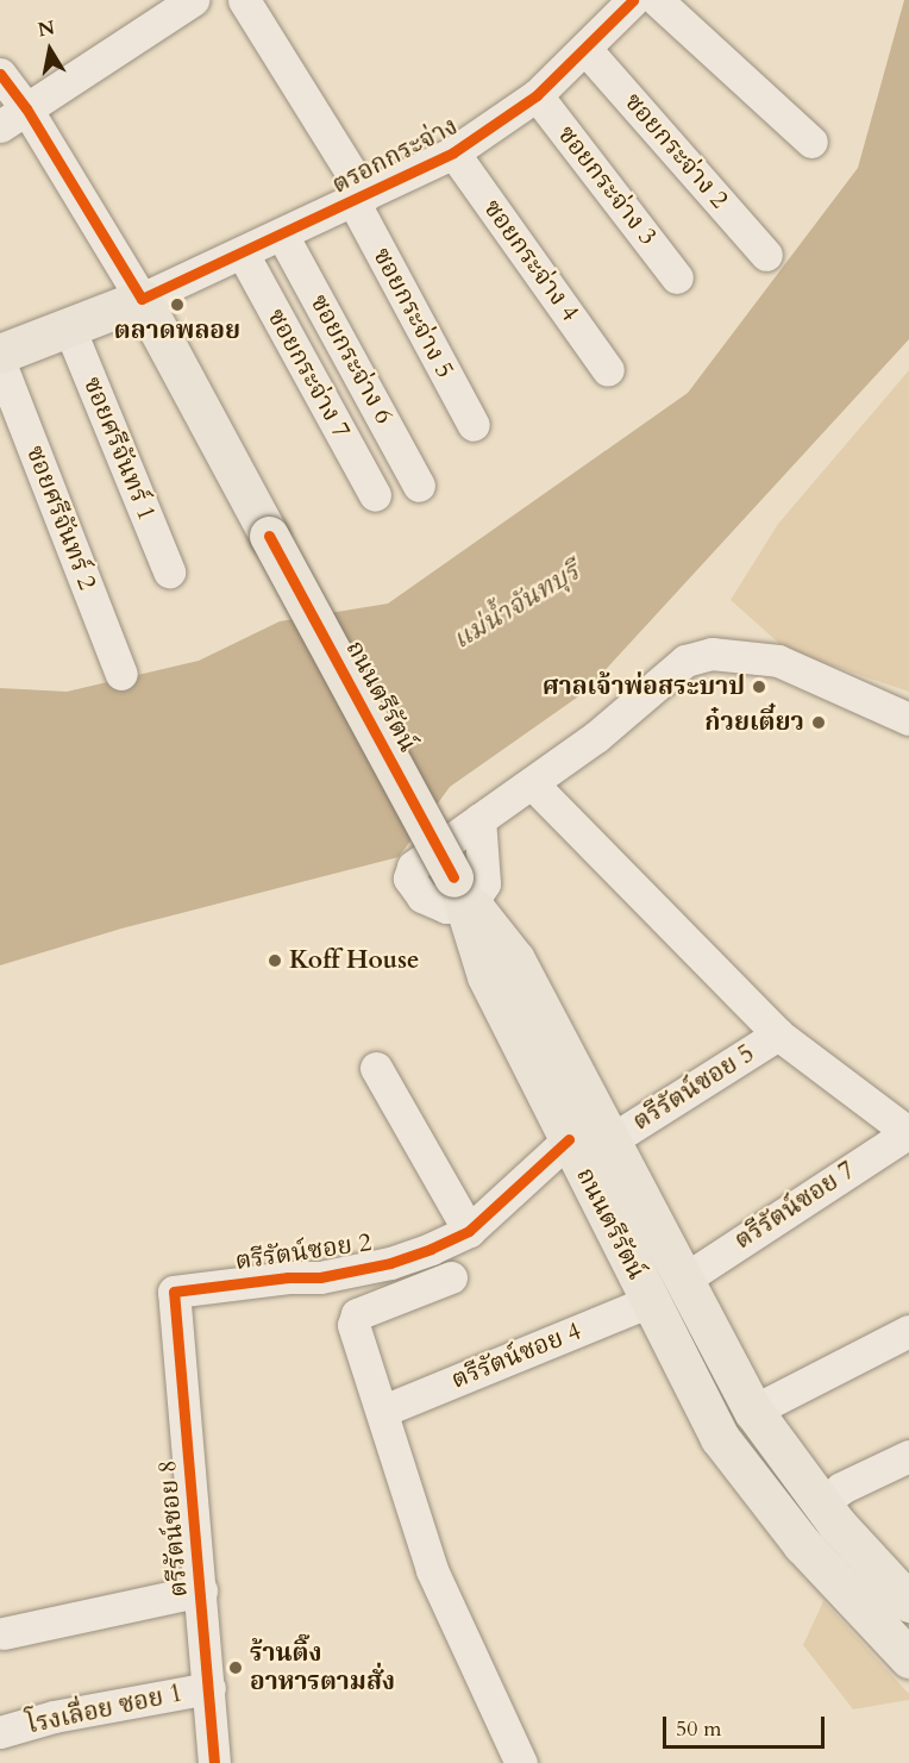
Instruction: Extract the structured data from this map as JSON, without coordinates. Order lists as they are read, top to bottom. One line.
{"streets":{"main road":["ถนนตรีรัตน์"],"street":["ซอยกระจ่าง 2","ตรอกกระจ่าง","ซอยกระจ่าง 3","ซอยกระจ่าง 4","ซอยกระจ่าง 5","ซอยกระจ่าง 6","ซอยกระจ่าง 7","ซอยศรีจันทร์ 1","ซอยศรีจันทร์ 2","ตรีรัตน์ซอย 5","ตรีรัตน์ซอย 7","ตรีรัตน์ซอย 2","ตรีรัตน์ซอย 4","ตรีรัตน์ซอย 8","โรงเลื่อย ซอย 1"]},"crossings":[["ซอยกระจ่าง 2","ตรอกกระจ่าง"],["ตรอกกระจ่าง","ซอยกระจ่าง 3"],["ตรอกกระจ่าง","ซอยกระจ่าง 4"],["ตรอกกระจ่าง","ซอยกระจ่าง 5"],["ตรอกกระจ่าง","ซอยกระจ่าง 6"],["ตรอกกระจ่าง","ซอยกระจ่าง 7"],["ตรอกกระจ่าง","ถนนตรีรัตน์"],["ถนนตรีรัตน์","ตรีรัตน์ซอย 5"],["ถนนตรีรัตน์","ตรีรัตน์ซอย 7"],["ถนนตรีรัตน์","ตรีรัตน์ซอย 2"],["ถนนตรีรัตน์","ตรีรัตน์ซอย 4"],["ตรีรัตน์ซอย 2","ตรีรัตน์ซอย 8"],["ตรีรัตน์ซอย 8","โรงเลื่อย ซอย 1"]],"water":["แม่น้ำจันทบุรี"],"places":["ตลาดพลอย","ศาลเจ้าพ่อสระบาป","ก๋วยเตี๋ยว","Koff House","ร้านติ๊ง อาหารตามสั่ง"],"scale_bar":"50 m","north":"top"}
